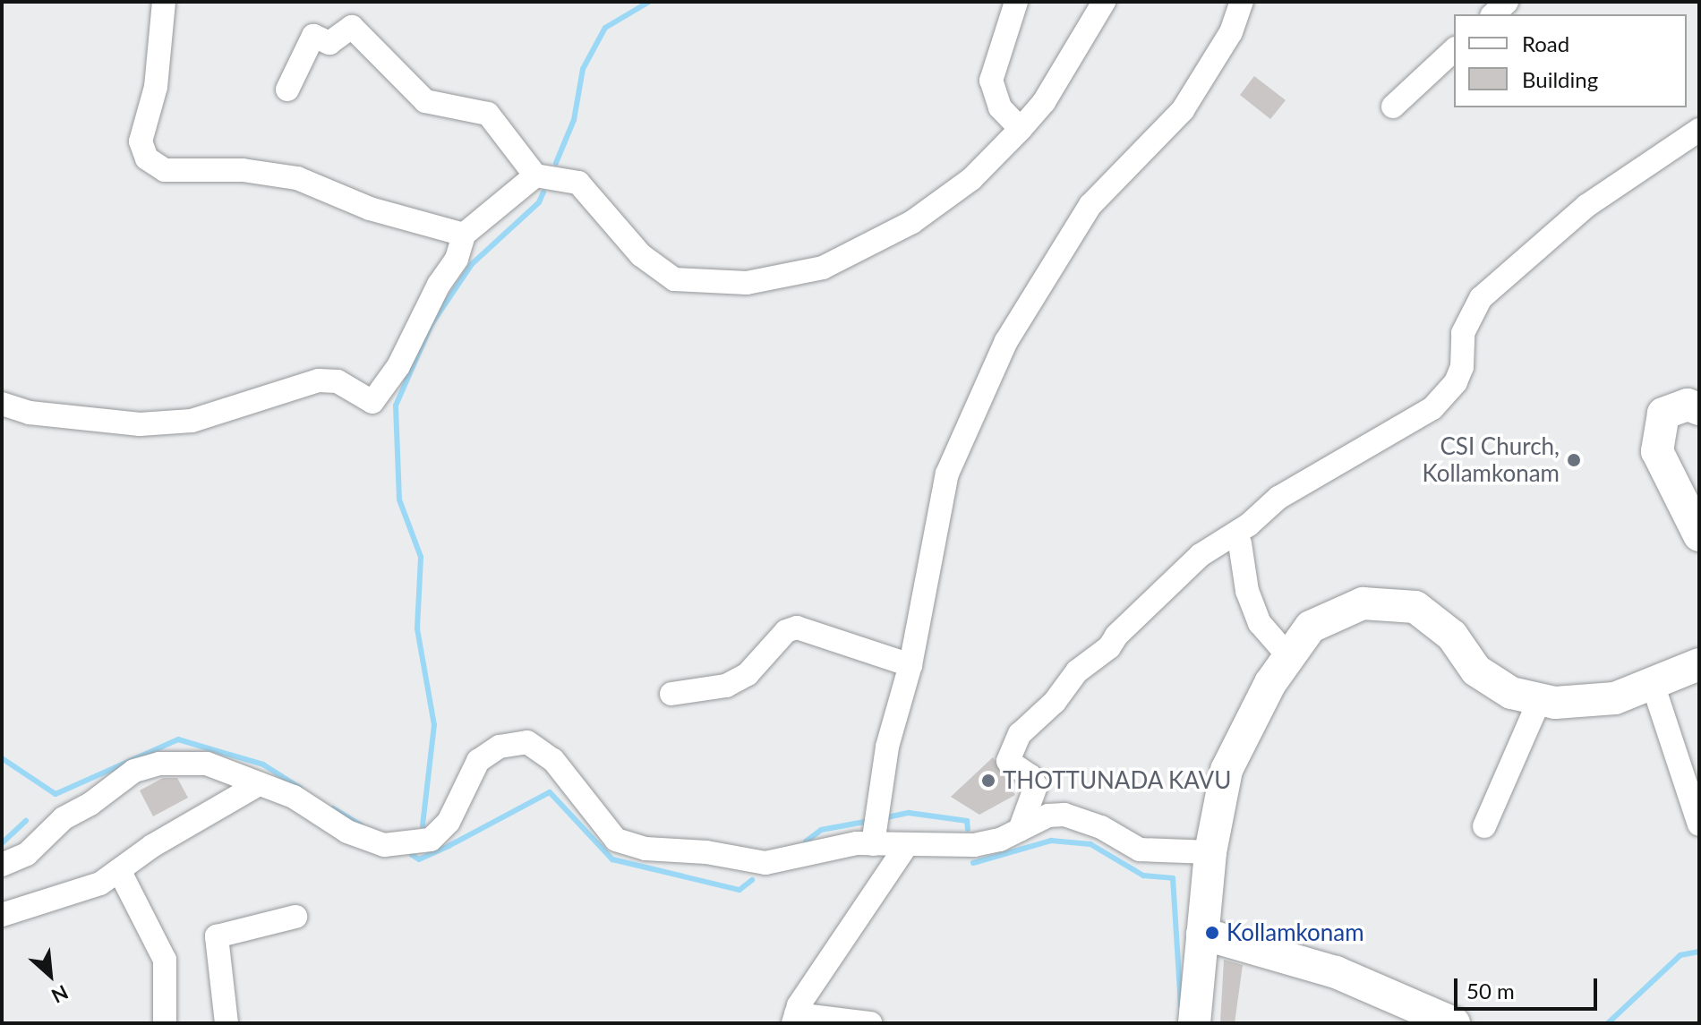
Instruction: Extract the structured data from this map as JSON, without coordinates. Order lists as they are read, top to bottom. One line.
{"places":["CSI Church, Kollamkonam","THOTTUNADA KAVU","Kollamkonam"],"legend":["Road","Building"],"scale_bar":"50 m","north":"bottom right"}
